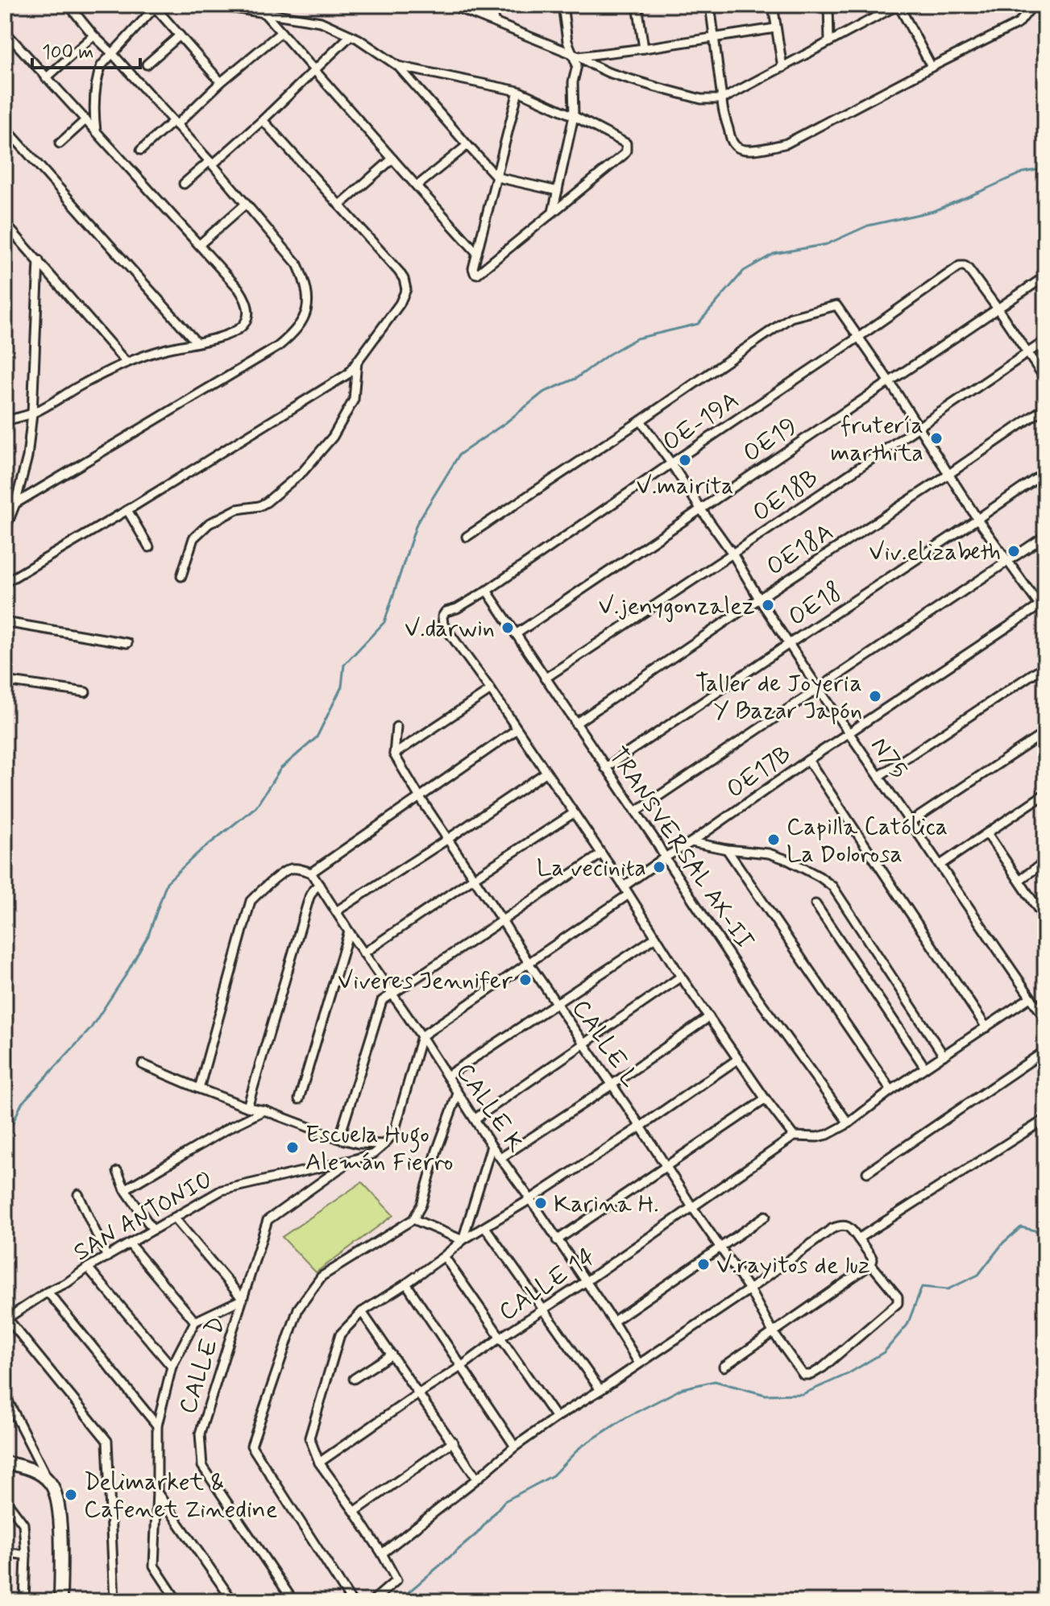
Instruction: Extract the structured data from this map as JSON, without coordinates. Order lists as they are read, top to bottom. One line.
{"streets":{"street":["OE-19A","OE19","OE18B","OE18A","OE18","N75","OE17B","TRANSVERSAL AX-II","CALLE L","CALLE K","SAN ANTONIO","CALLE 14","CALLE D"]},"crossings":[["OE-19A","OE19"],["OE-19A","N75"],["OE-19A","TRANSVERSAL AX-II"],["OE19","N75"],["OE19","TRANSVERSAL AX-II"],["OE18B","N75"],["OE18B","TRANSVERSAL AX-II"],["OE18A","N75"],["OE18A","TRANSVERSAL AX-II"],["OE18","N75"],["OE18","TRANSVERSAL AX-II"],["N75","OE17B"],["OE17B","TRANSVERSAL AX-II"],["CALLE L","CALLE 14"],["CALLE K","CALLE 14"],["SAN ANTONIO","CALLE D"]],"places":["frutería marthita","V.mairita","Viv.elizabeth","V.jenygonzalez","V.darwin","Taller de Joyeria Y Bazar Japón","Capilla Católica La Dolorosa","La vecinita","Viveres Jennifer","Escuela Hugo Alemán Fierro","Karina H.","V.rayitos de luz","Delimarket & Cafenet Zinedine"],"scale_bar":"100 m"}
